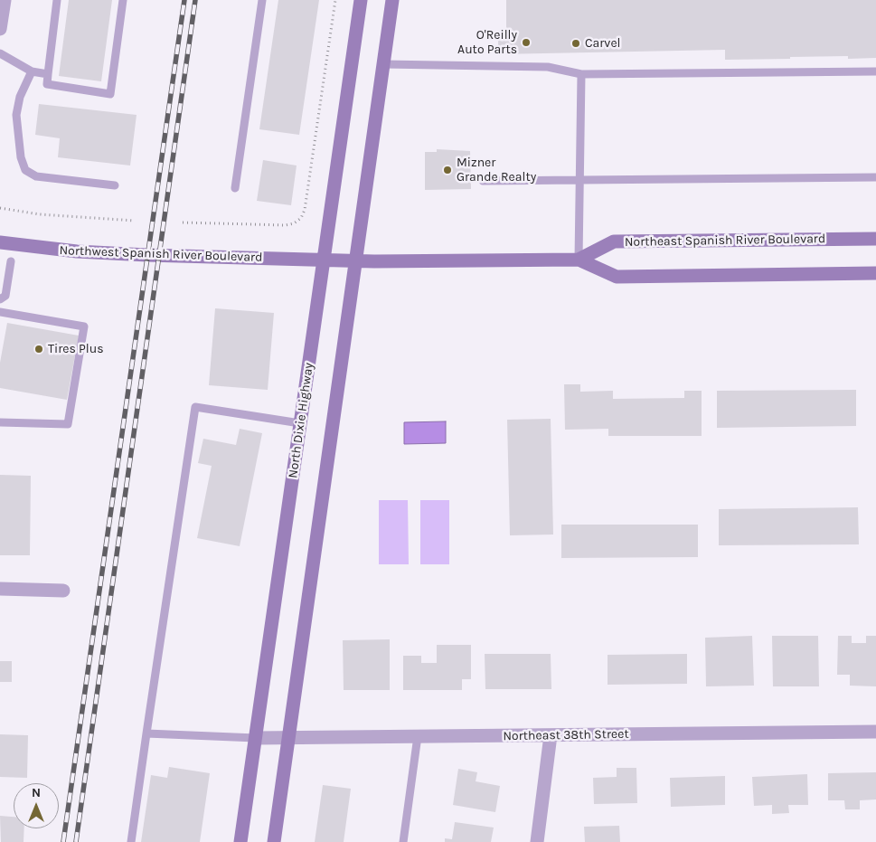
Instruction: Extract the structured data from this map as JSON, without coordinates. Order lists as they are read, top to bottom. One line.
{"streets":{"main road":["Northeast Spanish River Boulevard","Northwest Spanish River Boulevard","North Dixie Highway"],"street":["Northeast 38th Street"]},"crossings":[["Northeast Spanish River Boulevard","Northwest Spanish River Boulevard"],["Northeast Spanish River Boulevard","North Dixie Highway"],["Northwest Spanish River Boulevard","North Dixie Highway"],["North Dixie Highway","Northeast 38th Street"]],"places":["O'Reilly Auto Parts","Carvel","Mizner Grande Realty","Tires Plus"],"north":"top"}
